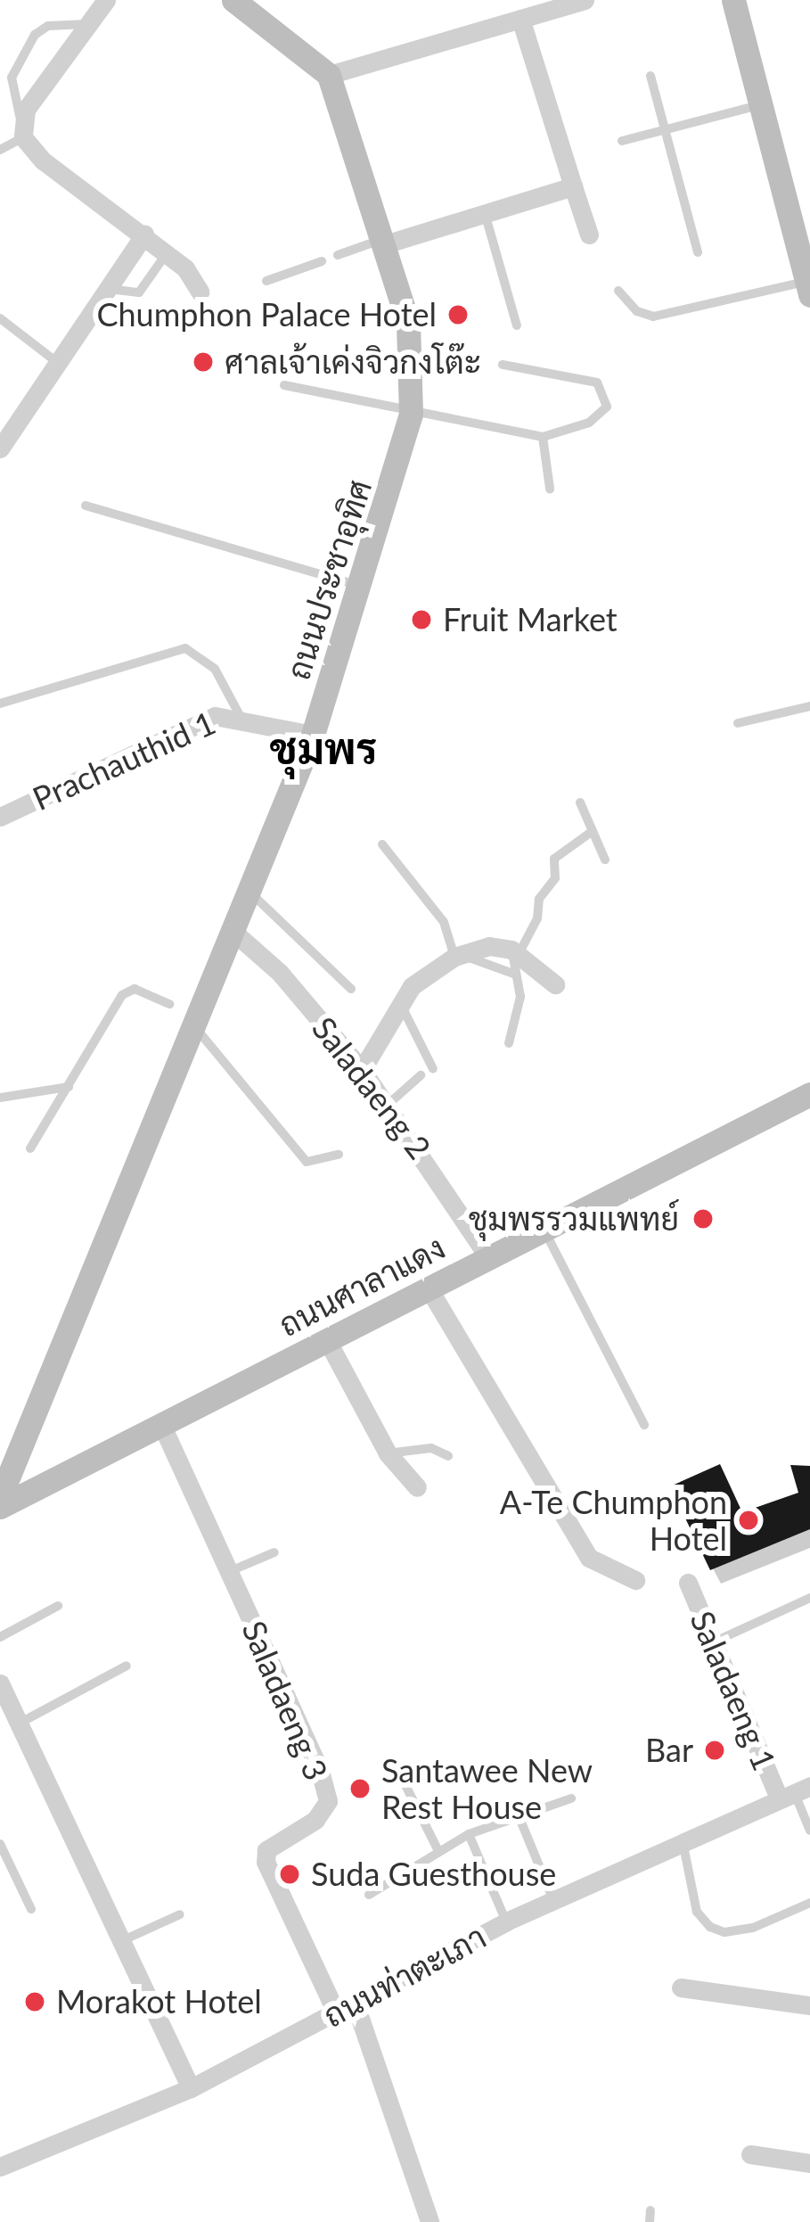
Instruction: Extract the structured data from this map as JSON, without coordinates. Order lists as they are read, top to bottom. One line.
{"streets":{"street":["ถนนประชาอุทิศ","Prachauthid 1","Saladaeng 2","ถนนศาลาแดง","Saladaeng 1","Saladaeng 3","ถนนท่าตะเภา"]},"crossings":[["ถนนประชาอุทิศ","Prachauthid 1"],["ถนนประชาอุทิศ","Saladaeng 2"],["Saladaeng 2","ถนนศาลาแดง"],["ถนนศาลาแดง","Saladaeng 3"],["Saladaeng 1","ถนนท่าตะเภา"],["Saladaeng 3","ถนนท่าตะเภา"]],"districts":["ชุมพร"],"places":["Chumphon Palace Hotel","ศาลเจ้าเค่งจิวกงโต๊ะ","Fruit Market","ชุมพรรวมแพทย์","A-Te Chumphon Hotel","Bar","Santawee New Rest House","Suda Guesthouse","Morakot Hotel"]}
